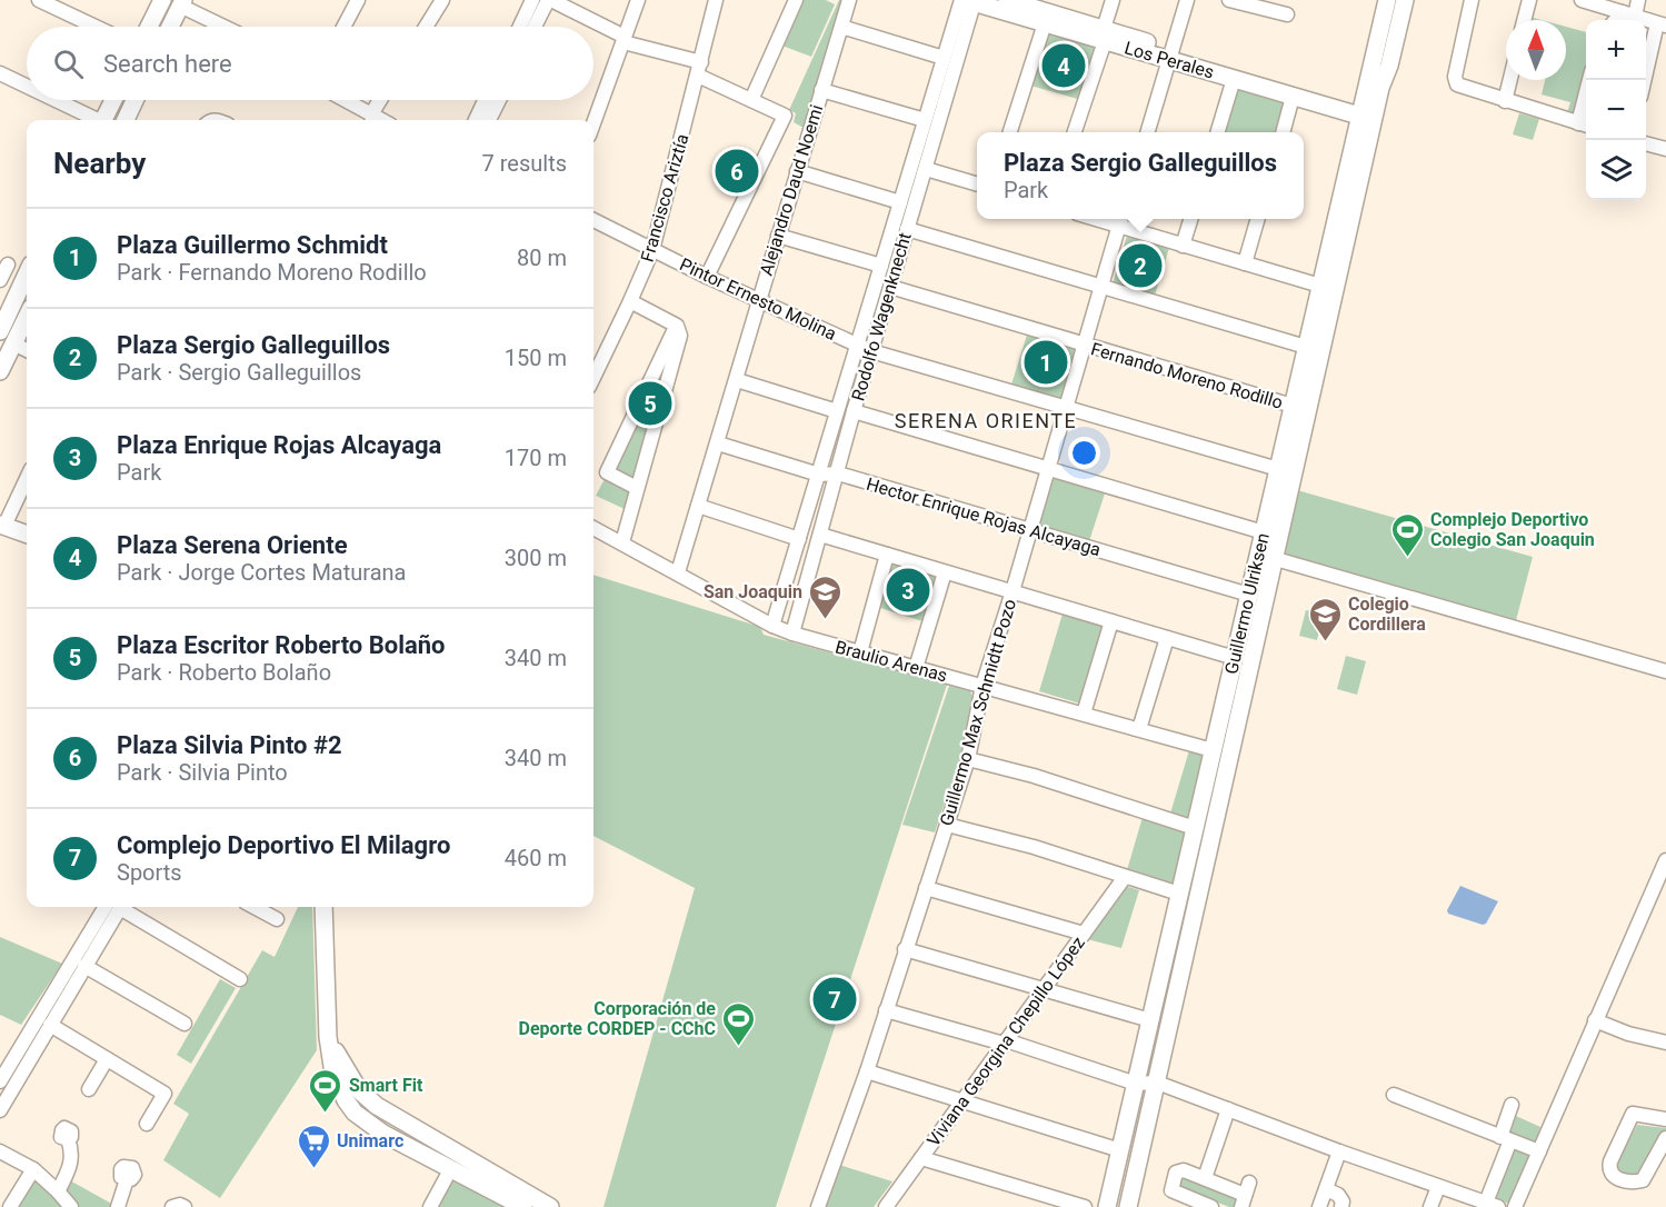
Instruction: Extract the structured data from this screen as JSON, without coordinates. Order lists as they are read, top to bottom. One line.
{"streets":{"main road":["Los Perales","Guillermo Ulriksen"],"street":["Alejandro Daud Noemi","Francisco Ariztía","Pintor Ernesto Molina","Rodolfo Wagenknecht","Fernando Moreno Rodillo","Hector Enrique Rojas Alcayaga","Braulio Arenas","Guillermo Max Schmidtt Pozo","Viviana Georgina Chepillo López"]},"crossings":[["Los Perales","Rodolfo Wagenknecht"],["Los Perales","Guillermo Ulriksen"],["Alejandro Daud Noemi","Pintor Ernesto Molina"],["Alejandro Daud Noemi","Hector Enrique Rojas Alcayaga"],["Alejandro Daud Noemi","Braulio Arenas"],["Francisco Ariztía","Pintor Ernesto Molina"],["Pintor Ernesto Molina","Rodolfo Wagenknecht"],["Pintor Ernesto Molina","Guillermo Ulriksen"],["Pintor Ernesto Molina","Guillermo Max Schmidtt Pozo"],["Rodolfo Wagenknecht","Fernando Moreno Rodillo"],["Rodolfo Wagenknecht","Hector Enrique Rojas Alcayaga"],["Rodolfo Wagenknecht","Braulio Arenas"],["Fernando Moreno Rodillo","Guillermo Ulriksen"],["Fernando Moreno Rodillo","Guillermo Max Schmidtt Pozo"],["Hector Enrique Rojas Alcayaga","Guillermo Ulriksen"],["Hector Enrique Rojas Alcayaga","Guillermo Max Schmidtt Pozo"],["Guillermo Ulriksen","Braulio Arenas"],["Braulio Arenas","Guillermo Max Schmidtt Pozo"]],"districts":["SERENA ORIENTE"],"places":{"sports":["Complejo Deportivo Colegio San Joaquin","Corporación de Deporte CORDEP - CChC","Smart Fit"],"school or university":["San Joaquin","Colegio Cordillera"],"supermarket":["Unimarc"]},"north":"top","page":{"map_buttons":["+","−"],"search":"Search here","pins":["4","6","2","1","5","3","7"],"heading":["Nearby","7 results"],"popup":["Plaza Sergio Galleguillos","Park"],"list":[{"mark":"1","name":"Plaza Guillermo Schmidt","note":"Park · Fernando Moreno Rodillo","value":"80 m"},{"mark":"2","name":"Plaza Sergio Galleguillos","note":"Park · Sergio Galleguillos","value":"150 m"},{"mark":"3","name":"Plaza Enrique Rojas Alcayaga","note":"Park","value":"170 m"},{"mark":"4","name":"Plaza Serena Oriente","note":"Park · Jorge Cortes Maturana","value":"300 m"},{"mark":"5","name":"Plaza Escritor Roberto Bolaño","note":"Park · Roberto Bolaño","value":"340 m"},{"mark":"6","name":"Plaza Silvia Pinto #2","note":"Park · Silvia Pinto","value":"340 m"},{"mark":"7","name":"Complejo Deportivo El Milagro","note":"Sports","value":"460 m"}]}}
